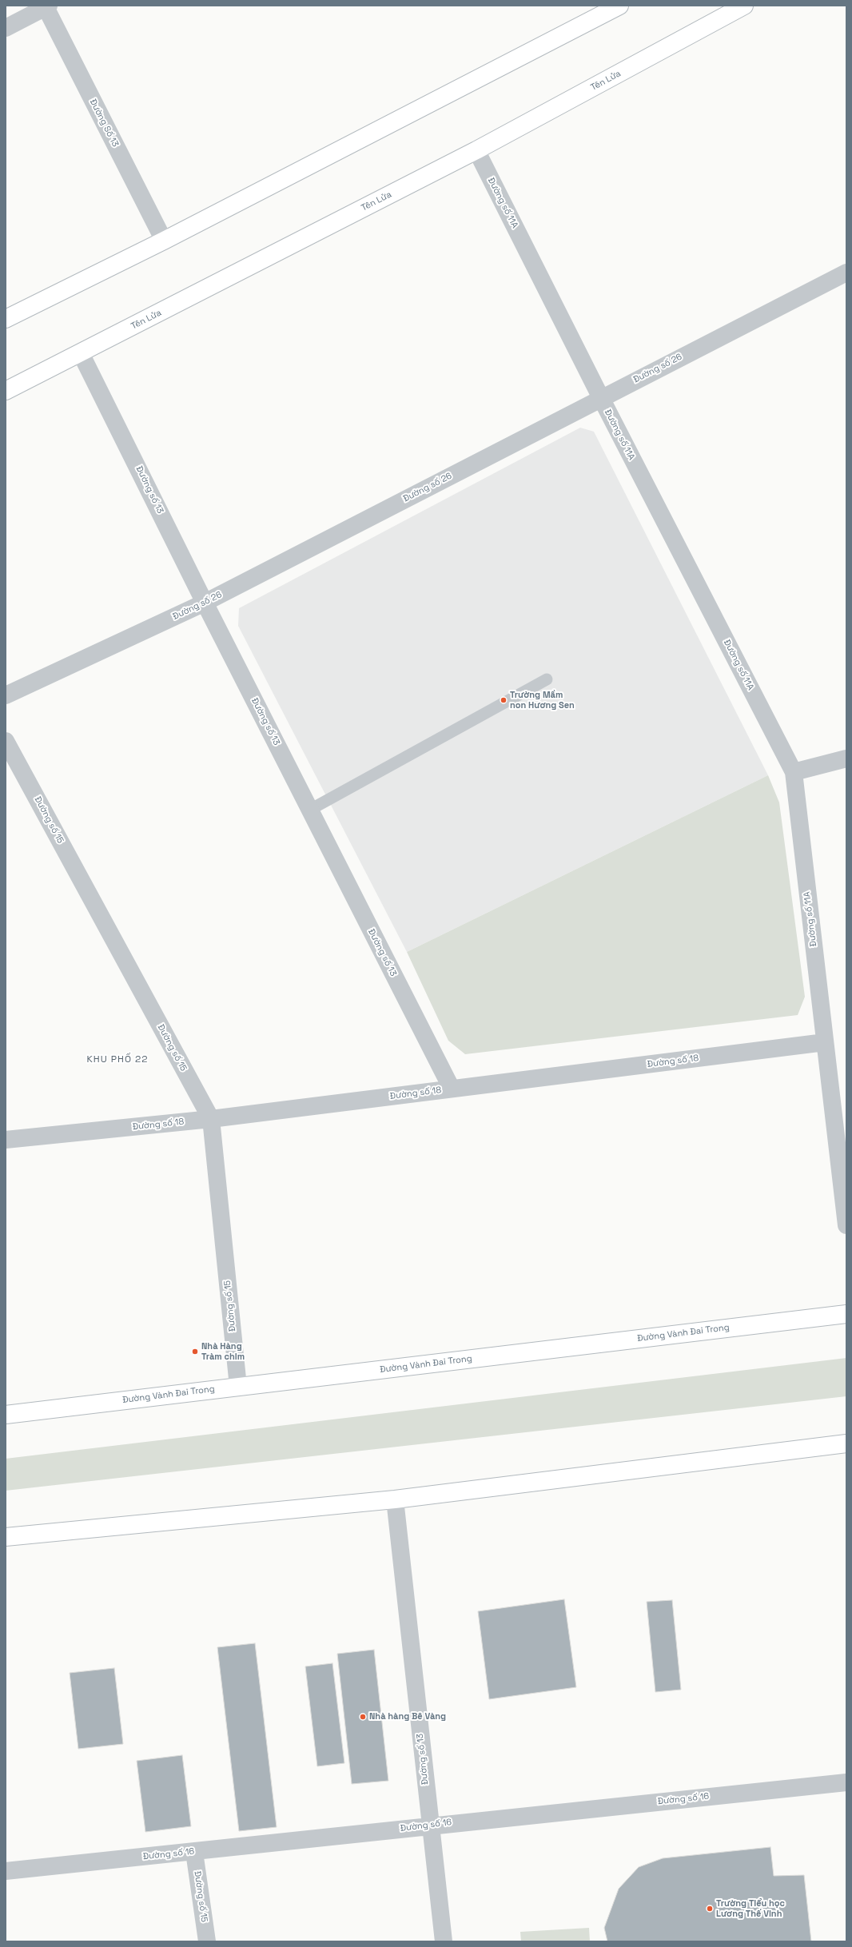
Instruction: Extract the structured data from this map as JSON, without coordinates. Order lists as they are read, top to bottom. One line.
{"streets":{"street":["Tên Lửa","Đường Số 13","Đường số 11A","Đường số 26","Đường số 13","Đường số 15","Đường số 18","Đường Vành Đai Trong","Đường số 16"]},"crossings":[["Tên Lửa","Đường số 11A"],["Tên Lửa","Đường số 13"],["Đường số 11A","Đường số 26"],["Đường số 11A","Đường số 18"],["Đường số 26","Đường số 13"],["Đường số 13","Đường số 18"],["Đường số 13","Đường số 16"],["Đường số 15","Đường số 18"],["Đường số 15","Đường Vành Đai Trong"],["Đường số 15","Đường số 16"]],"districts":["KHU PHỐ 22"],"places":["Trường Mầm non Hương Sen","Nhà Hàng Tràm chim","Nhà hàng Bê Vàng","Trường Tiểu học Lương Thế Vinh"]}
